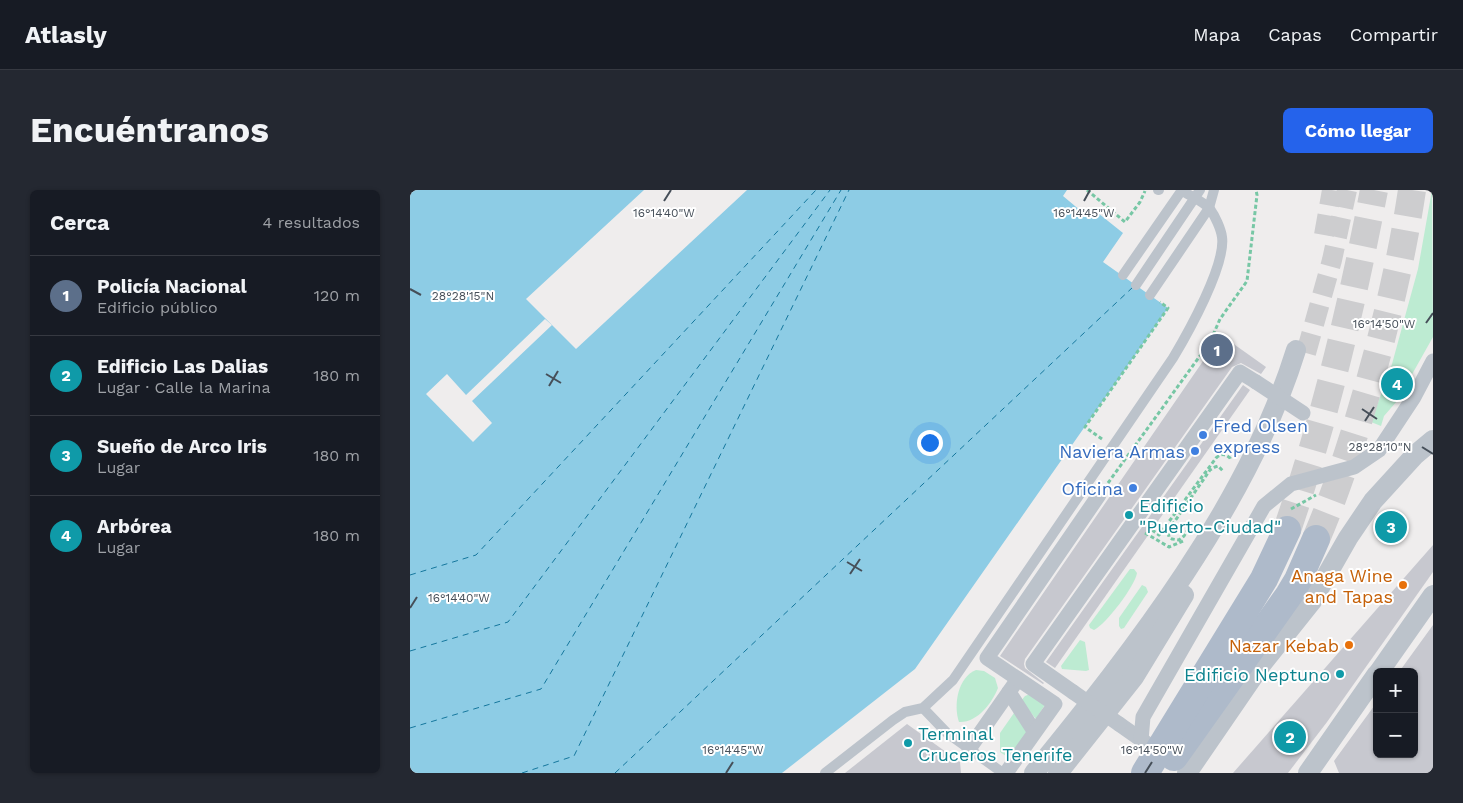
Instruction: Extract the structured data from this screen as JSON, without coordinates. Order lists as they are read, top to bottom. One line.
{"places":["Fred Olsen express","Naviera Armas","Oficina","Edificio \"Puerto-Ciudad\"","Anaga Wine and Tapas","Nazar Kebab","Edificio Neptuno","Terminal Cruceros Tenerife"],"page":{"header":"Atlasly","nav":["Mapa","Capas","Compartir"],"buttons":"Cómo llegar","title":"Encuéntranos","heading":["Cerca","4 resultados"],"list":[{"mark":"1","name":"Policía Nacional","note":"Edificio público","value":"120 m"},{"mark":"2","name":"Edificio Las Dalias","note":"Lugar · Calle la Marina","value":"180 m"},{"mark":"3","name":"Sueño de Arco Iris","note":"Lugar","value":"180 m"},{"mark":"4","name":"Arbórea","note":"Lugar","value":"180 m"}],"pins":["1","4","3","2"],"map_buttons":["+","−"]},"coordinates":["16°14'40\"W","16°14'45\"W","28°28'15\"N","16°14'50\"W","28°28'10\"N"]}
